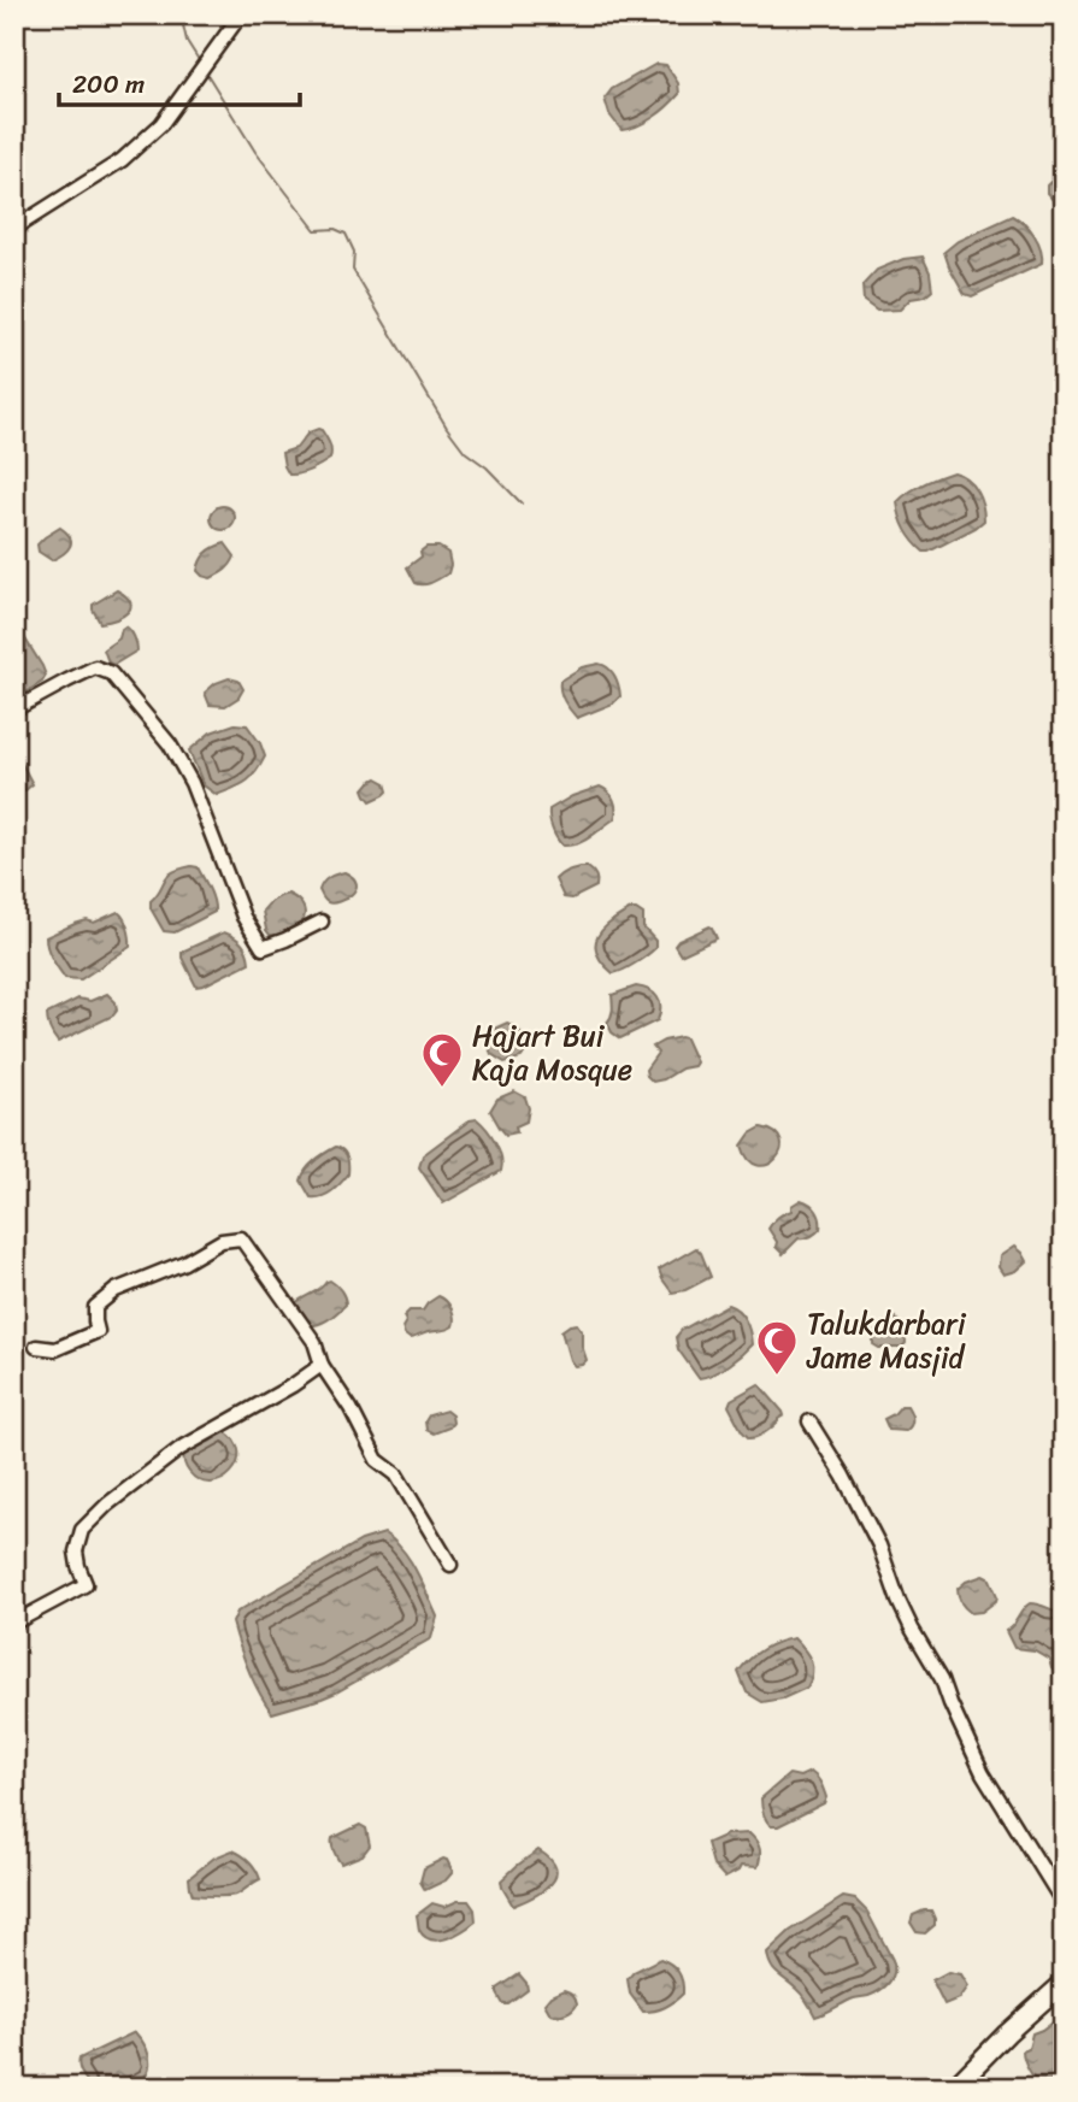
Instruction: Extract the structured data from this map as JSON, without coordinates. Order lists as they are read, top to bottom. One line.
{"places":{"mosque":["Hajart Bui Kaja Mosque","Talukdarbari Jame Masjid"]},"scale_bar":"200 m"}
